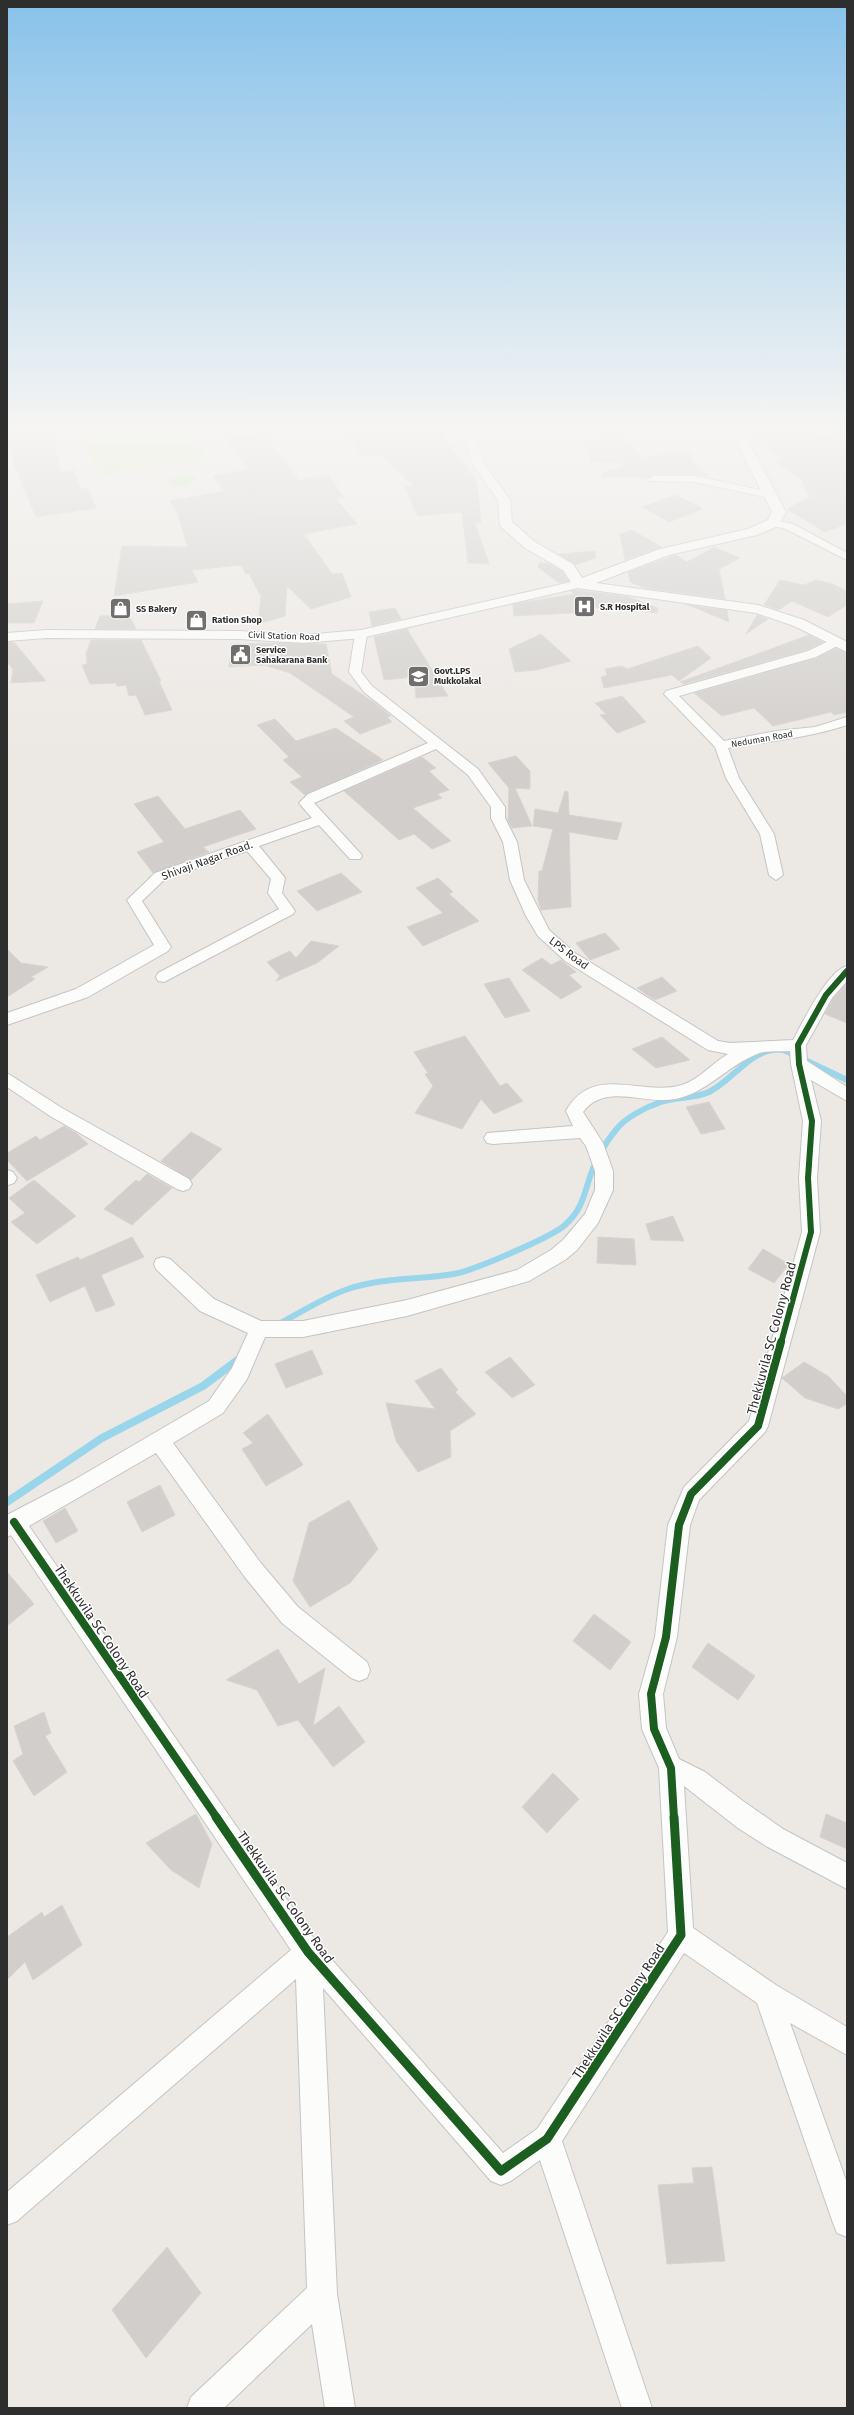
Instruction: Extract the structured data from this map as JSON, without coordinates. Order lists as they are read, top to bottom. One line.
{"streets":{"main road":["Civil Station Road"],"street":["Neduman Road","Shivaji Nagar Road.","LPS Road","Thekkuvila SC Colony Road"]},"crossings":[["Civil Station Road","LPS Road"],["LPS Road","Thekkuvila SC Colony Road"]],"places":{"hospital":["S.R Hospital"],"shop":["SS Bakery","Ration Shop"],"public building":["Service Sahakarana Bank"],"school or university":["Govt.LPS Mukkolakal"]}}
